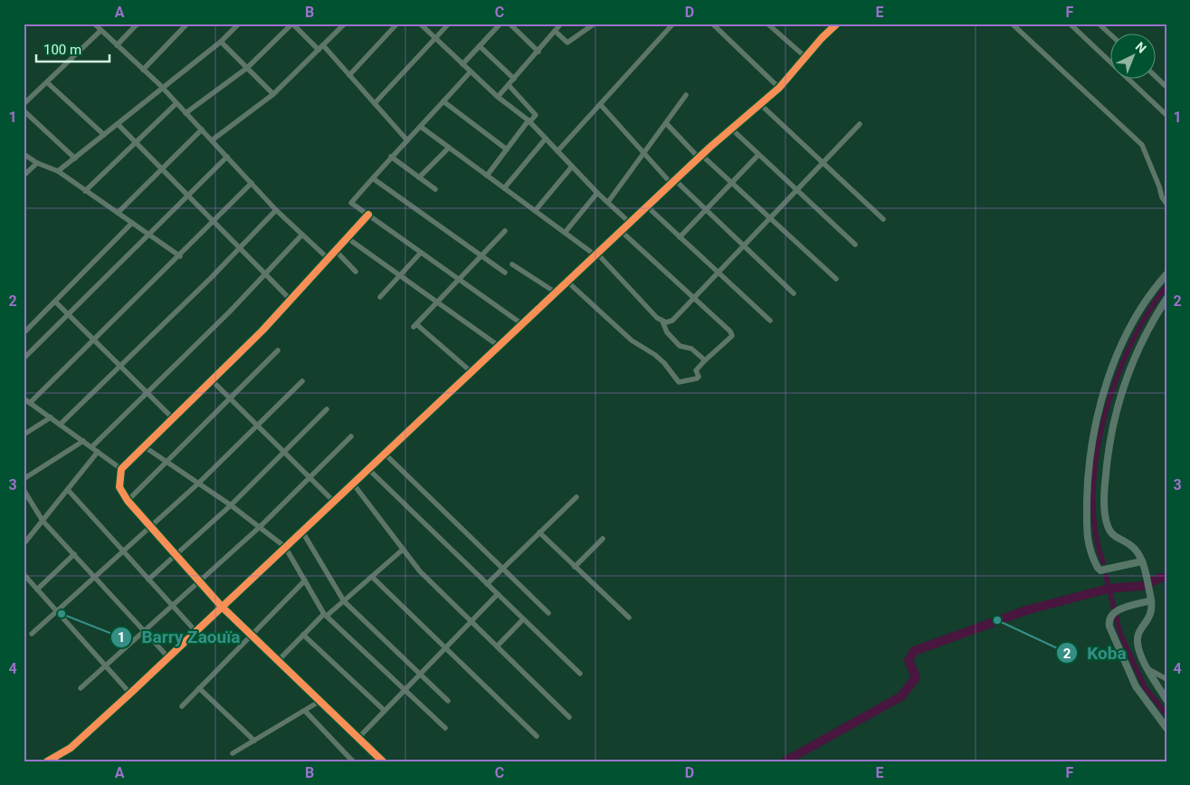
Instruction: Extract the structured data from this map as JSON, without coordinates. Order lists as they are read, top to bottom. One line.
{"places":["Barry Zaouïa","Koba"],"scale_bar":"100 m","north":"top right","grid":{"columns":["A","B","C","D","E","F"],"rows":["1","2","3","4"]}}
